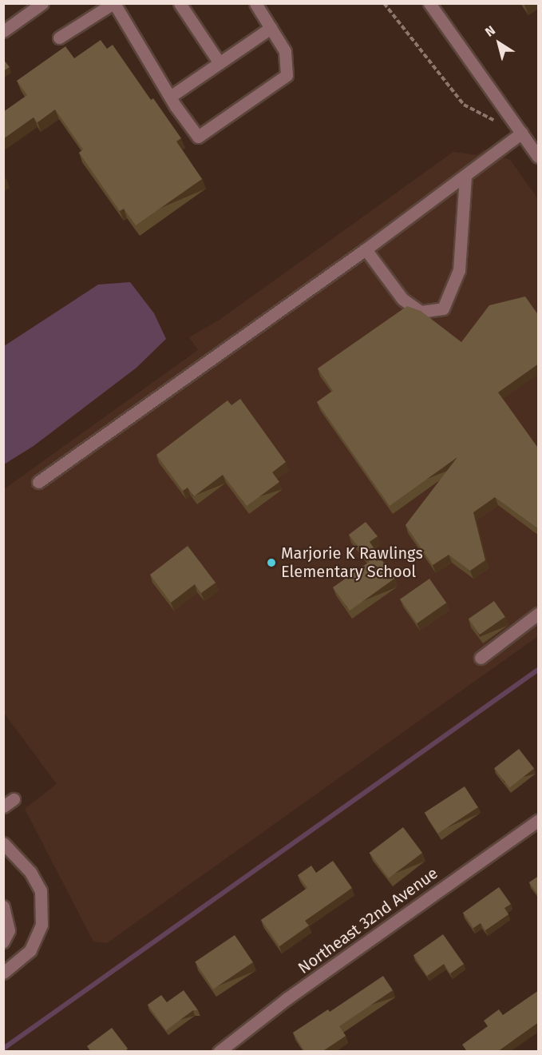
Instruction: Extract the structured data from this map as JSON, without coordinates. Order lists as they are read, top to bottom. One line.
{"streets":{"street":["Northeast 32nd Avenue"]},"places":["Marjorie K Rawlings Elementary School"],"north":"top left"}
